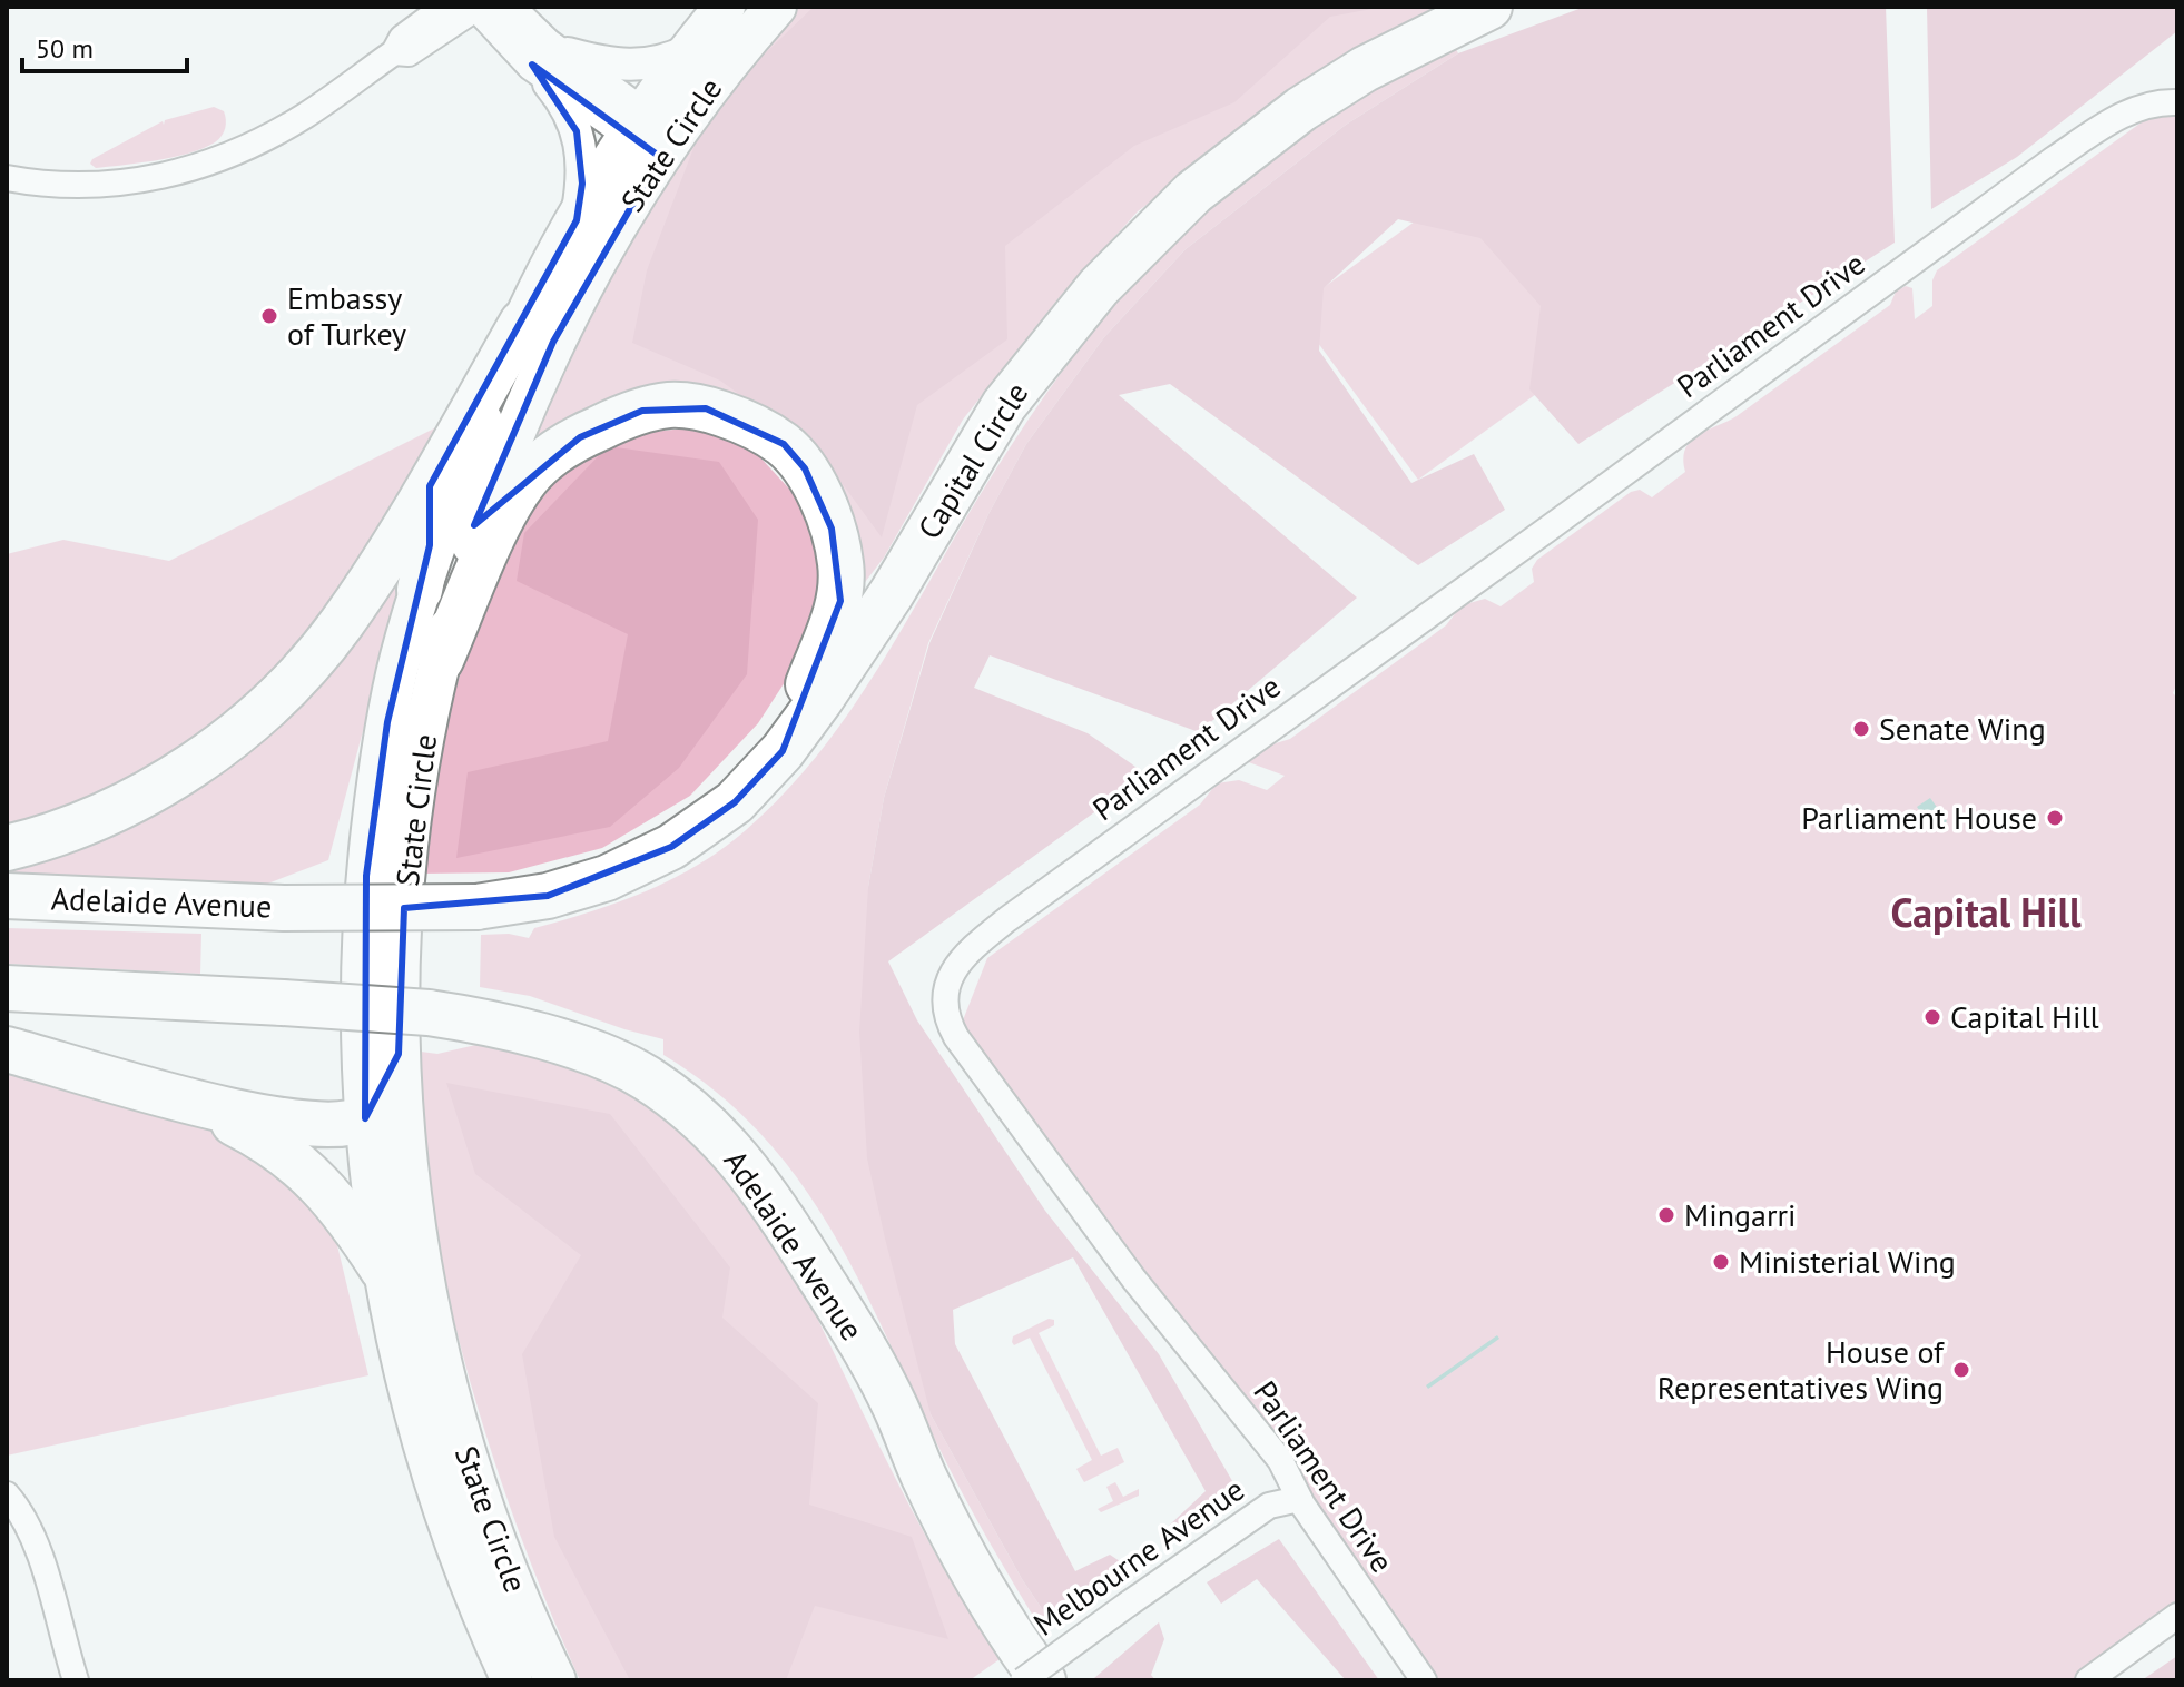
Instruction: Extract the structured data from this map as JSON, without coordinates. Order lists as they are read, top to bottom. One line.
{"streets":{"highway":["Capital Circle","Adelaide Avenue"],"main road":["State Circle"],"street":["Parliament Drive","Melbourne Avenue"]},"crossings":[["Parliament Drive","Melbourne Avenue"],["Capital Circle","Adelaide Avenue"]],"districts":["Capital Hill"],"places":["Embassy of Turkey","Senate Wing","Parliament House","Capital Hill","Mingarri","Ministerial Wing","House of Representatives Wing"],"scale_bar":"50 m"}
